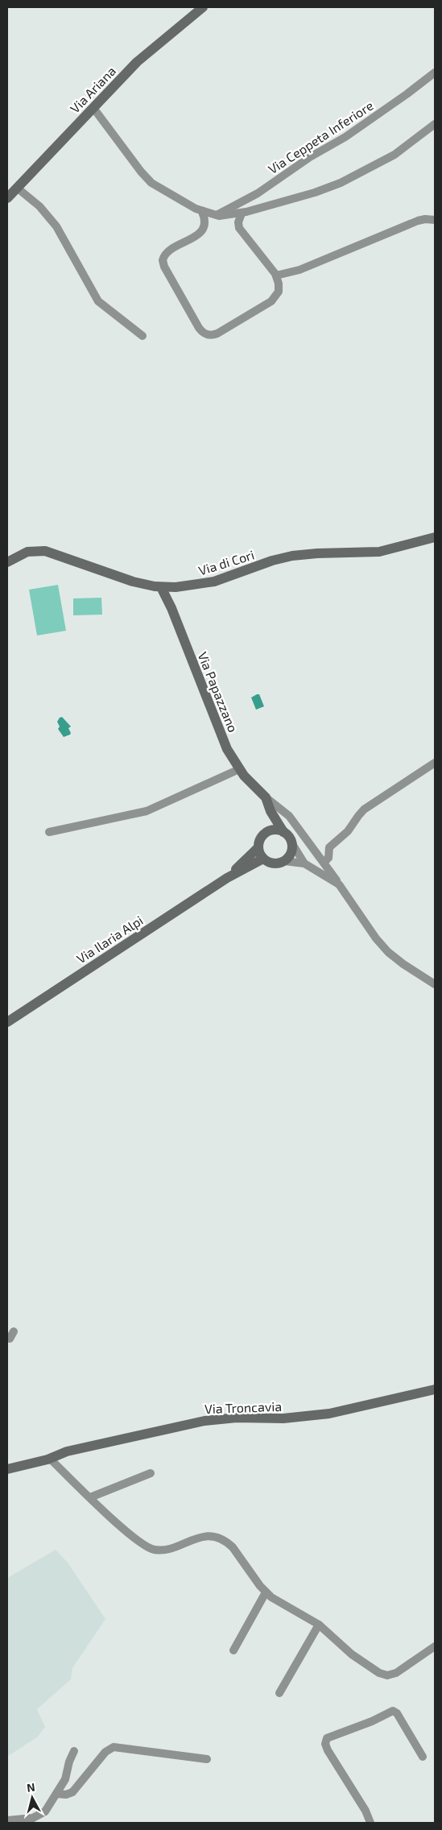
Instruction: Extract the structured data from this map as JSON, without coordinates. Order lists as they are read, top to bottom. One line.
{"streets":{"street":["Via Ariana","Via Ceppeta Inferiore","Via di Cori","Via Papazzano","Via Ilaria Alpi","Via Troncavia"]},"crossings":[["Via di Cori","Via Papazzano"],["Via Papazzano","Via Ilaria Alpi"]],"north":"top"}
